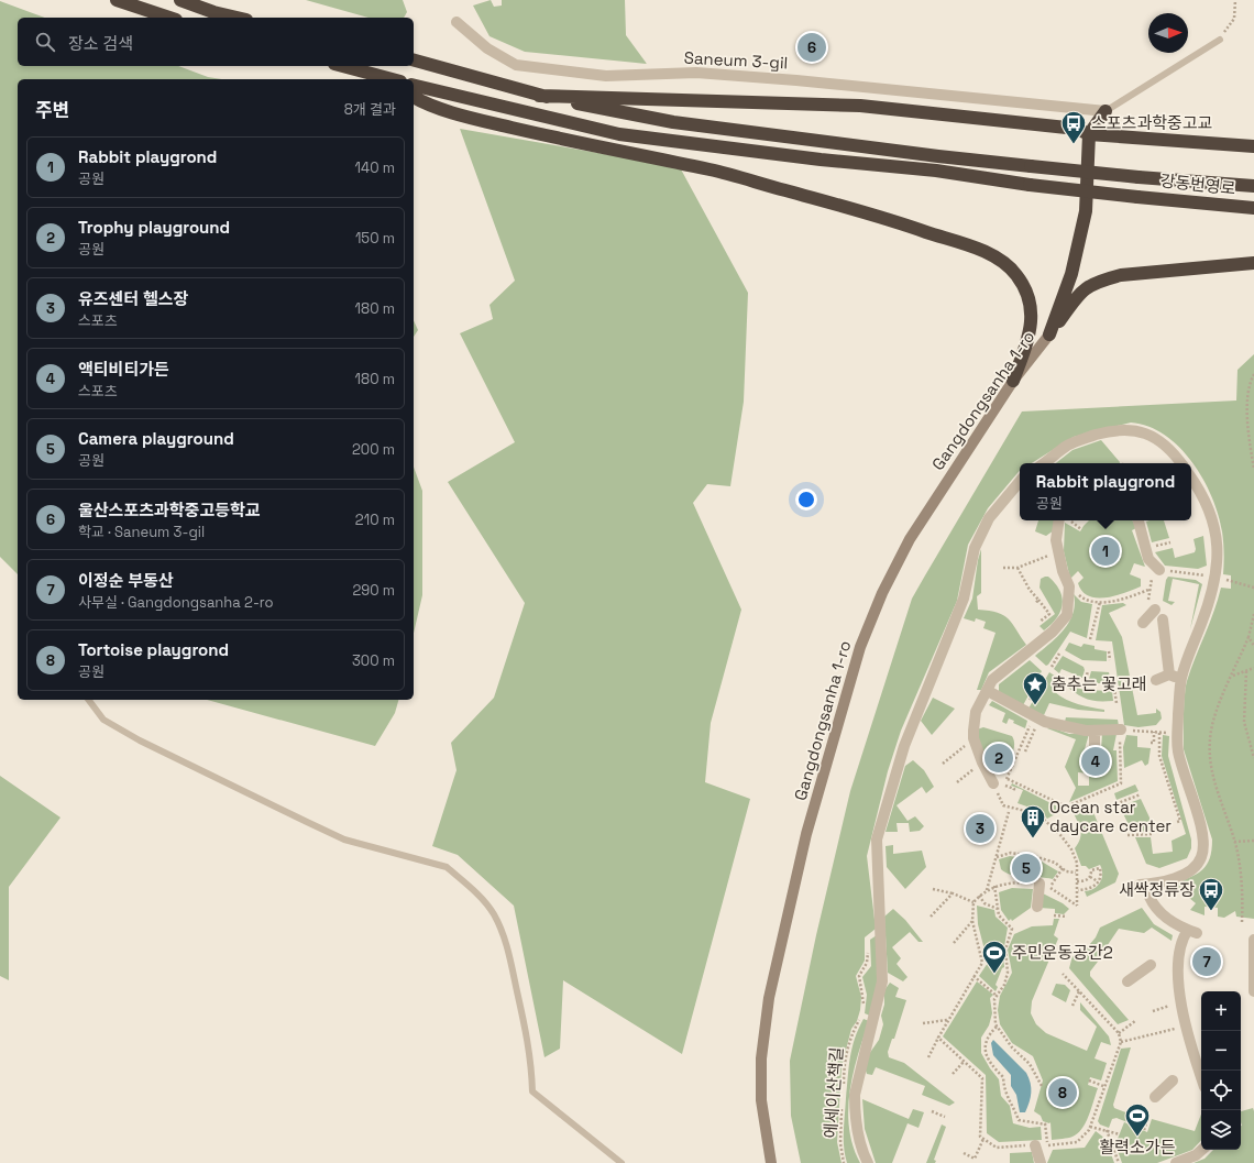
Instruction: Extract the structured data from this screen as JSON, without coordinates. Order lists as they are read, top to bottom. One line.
{"streets":{"highway":["강동번영로"],"street":["Saneum 3-gil","Gangdongsanha 1-ro"],"path":["에세이산책길"]},"places":{"bus stop":["스포츠과학중고교","새싹정류장"],"place":["춤추는 꽃고래"],"building":["Ocean star daycare center"],"sports":["주민운동공간2","활력소가든"]},"north":"right","page":{"search":"장소 검색","pins":["6","1","2","4","3","5","7","8"],"heading":["주변","8개 결과"],"list":[{"mark":"1","name":"Rabbit playgrond","note":"공원","value":"140 m"},{"mark":"2","name":"Trophy playground","note":"공원","value":"150 m"},{"mark":"3","name":"유즈센터 헬스장","note":"스포츠","value":"180 m"},{"mark":"4","name":"액티비티가든","note":"스포츠","value":"180 m"},{"mark":"5","name":"Camera playground","note":"공원","value":"200 m"},{"mark":"6","name":"울산스포츠과학중고등학교","note":"학교 · Saneum 3-gil","value":"210 m"},{"mark":"7","name":"이정순 부동산","note":"사무실 · Gangdongsanha 2-ro","value":"290 m"},{"mark":"8","name":"Tortoise playgrond","note":"공원","value":"300 m"}],"popup":["Rabbit playgrond","공원"],"map_buttons":["+","−"]}}
